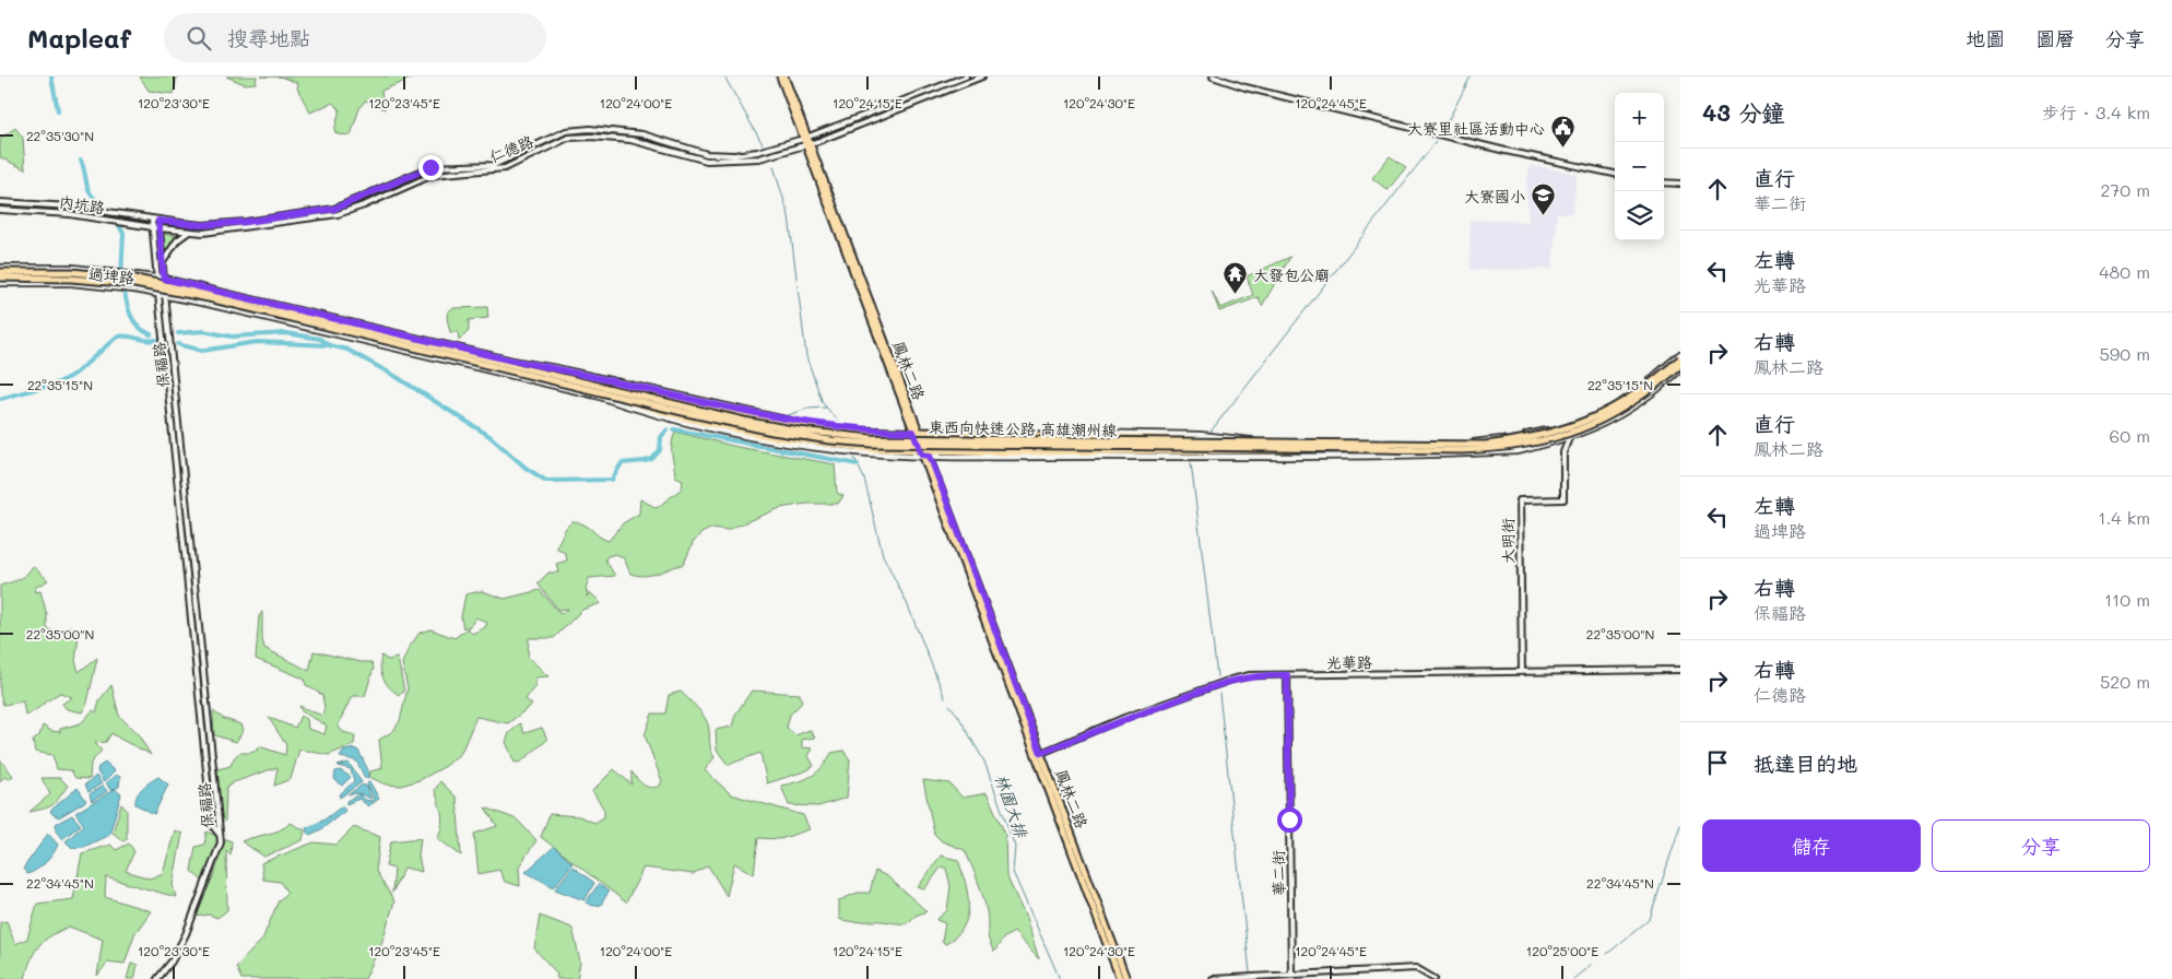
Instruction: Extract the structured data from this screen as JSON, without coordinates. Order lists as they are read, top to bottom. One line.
{"streets":{"main road":["過埤路","鳳林二路","東西向快速公路 高雄潮州線"],"street":["仁德路","內坑路","保福路","大明街","光華路","華二街"]},"crossings":[["仁德路","內坑路"],["仁德路","保福路"],["仁德路","鳳林二路"],["內坑路","保福路"],["過埤路","保福路"],["過埤路","鳳林二路"],["過埤路","大明街"],["鳳林二路","光華路"],["大明街","光華路"],["光華路","華二街"]],"water":["林園大排"],"places":{"public building":["大寮里社區活動中心"],"school or university":["大寮國小"],"temple":["大發包公廟"]},"page":{"header":"Mapleaf","search":"搜尋地點","nav":["地圖","圖層","分享"],"heading":["43 分鐘","步行 · 3.4 km"],"map_buttons":["+","−"],"list":[["直行","華二街","270 m"],["左轉","光華路","480 m"],["右轉","鳳林二路","590 m"],["直行","鳳林二路","60 m"],["左轉","過埤路","1.4 km"],["右轉","保福路","110 m"],["右轉","仁德路","520 m"],"抵達目的地"],"buttons":["儲存","分享"]},"coordinates":["120°23'30\"E","120°23'45\"E","120°24'00\"E","120°24'15\"E","120°24'30\"E","120°24'45\"E","22°35'30\"N","22°35'15\"N","22°35'00\"N","22°34'45\"N","120°25'00\"E"]}
